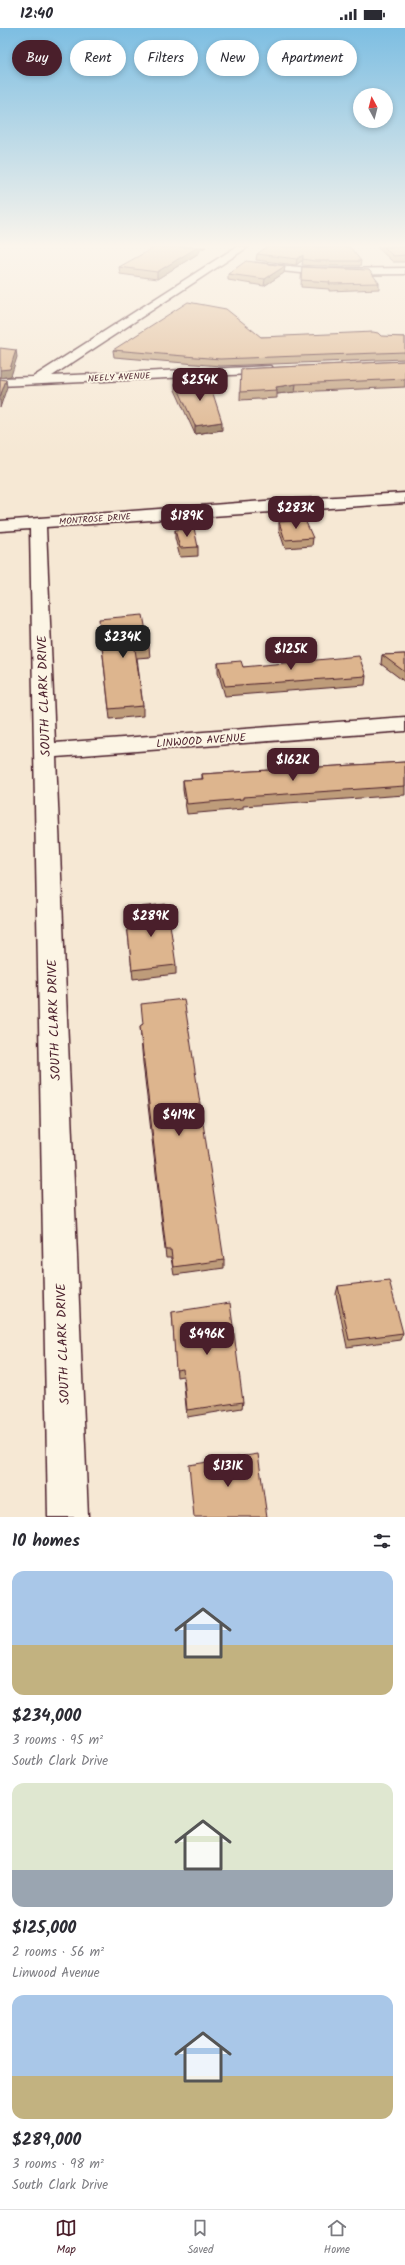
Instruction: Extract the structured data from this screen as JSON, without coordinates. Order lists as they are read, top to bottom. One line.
{"streets":{"street":["NEELY AVENUE","MONTROSE DRIVE","SOUTH CLARK DRIVE","LINWOOD AVENUE"]},"crossings":[["MONTROSE DRIVE","SOUTH CLARK DRIVE"],["SOUTH CLARK DRIVE","LINWOOD AVENUE"]],"north":"top","page":{"status":"12:40","chip":["Buy","Rent","Filters","New","Apartment"],"price":["$254K","$283K","$189K","$234K","$125K","$162K","$289K","$419K","$496K","$131K"],"heading":"10 homes","list":[{"name":"$234,000","note":"3 rooms · 95 m² · South Clark Drive"},{"name":"$125,000","note":"2 rooms · 56 m² · Linwood Avenue"},{"name":"$289,000","note":"3 rooms · 98 m² · South Clark Drive"}],"tabs":["Map","Saved","Home"]}}
